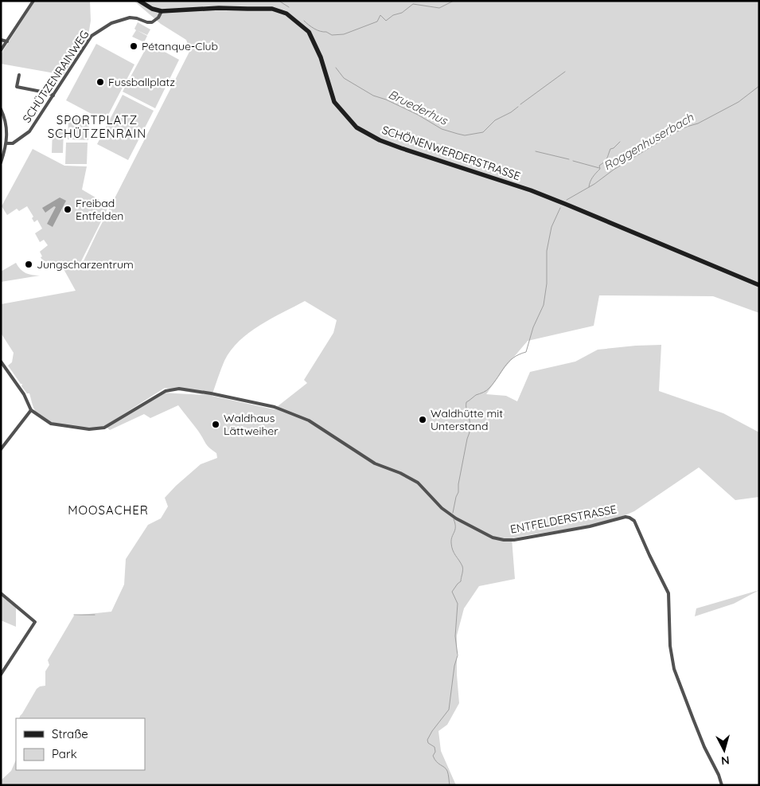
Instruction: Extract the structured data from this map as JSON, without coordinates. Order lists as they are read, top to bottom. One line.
{"streets":{"street":["SCHÜTZENRAINWEG","SCHÖNENWERDERSTRASSE","ENTFELDERSTRASSE"]},"crossings":[["SCHÜTZENRAINWEG","SCHÖNENWERDERSTRASSE"]],"districts":["SPORTPLATZ SCHÜTZENRAIN","MOOSACHER"],"water":["Bruederhus","Roggenhuserbach"],"places":["Pétanque-Club","Fussballplatz","Freibad Entfelden","Jungscharzentrum","Waldhütte mit Unterstand","Waldhaus Lättweiher"],"legend":["Straße","Park"],"north":"bottom"}
